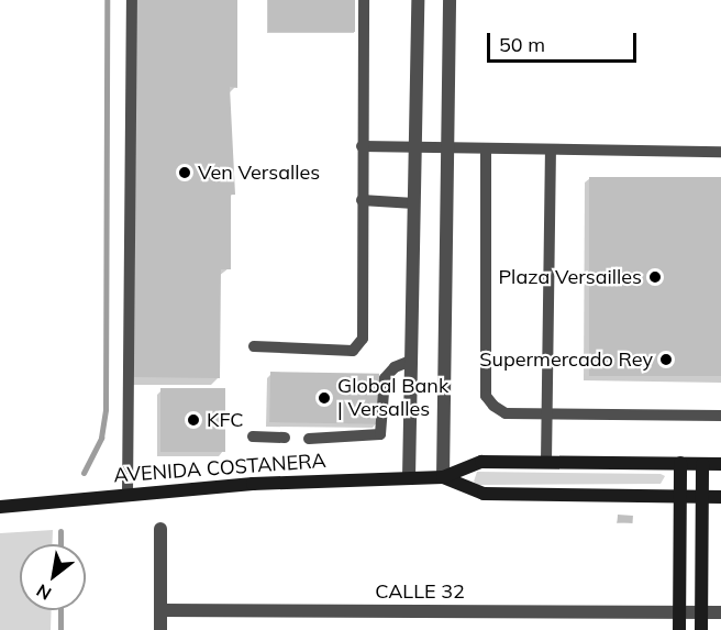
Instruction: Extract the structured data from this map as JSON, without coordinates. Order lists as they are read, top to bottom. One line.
{"streets":{"street":["AVENIDA COSTANERA","CALLE 32"]},"places":["Ven Versalles","Plaza Versailles","Supermercado Rey","Global Bank | Versalles","KFC"],"scale_bar":"50 m","north":"bottom left"}
